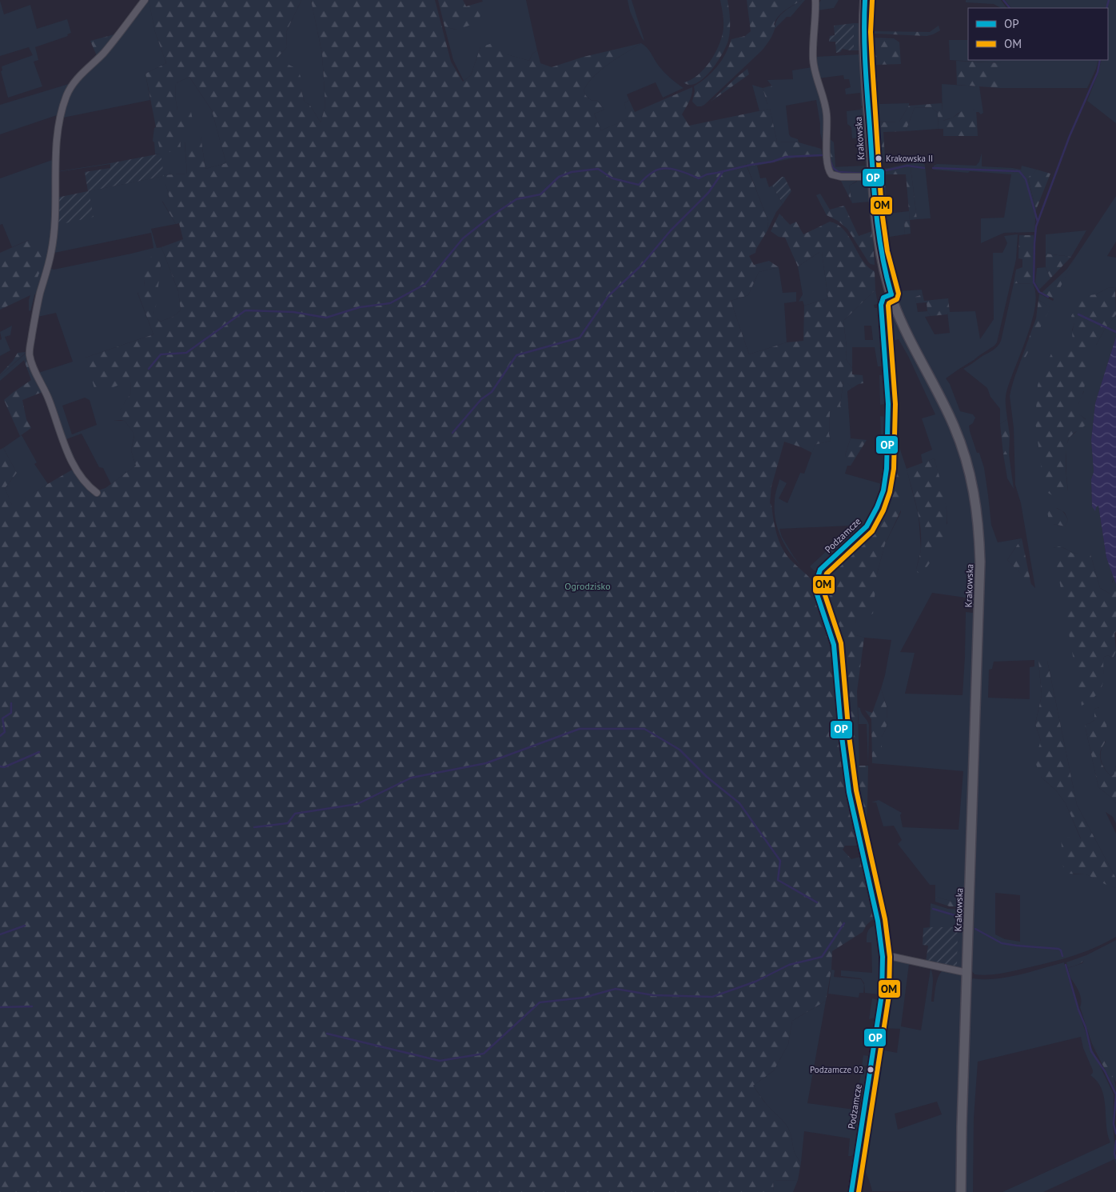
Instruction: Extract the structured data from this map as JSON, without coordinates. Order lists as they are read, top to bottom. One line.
{"streets":{"main road":["Krakowska"],"street":["Podzamcze"]},"crossings":[["Krakowska","Podzamcze"]],"parks":["Ogrodzisko"],"places":["Krakowska II","Podzamcze 02"],"lines":["transit line OP","transit line OM"],"legend":["OP","OM"]}
